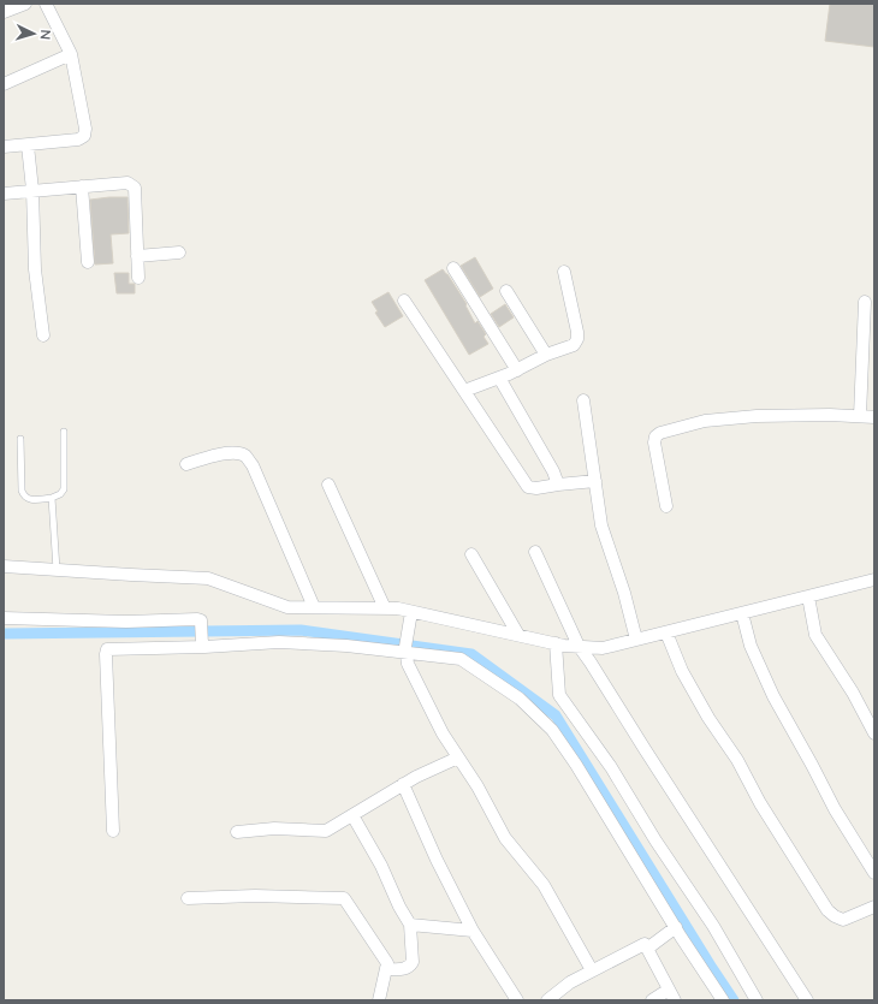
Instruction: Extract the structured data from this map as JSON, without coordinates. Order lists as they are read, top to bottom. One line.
{"north":"right"}
